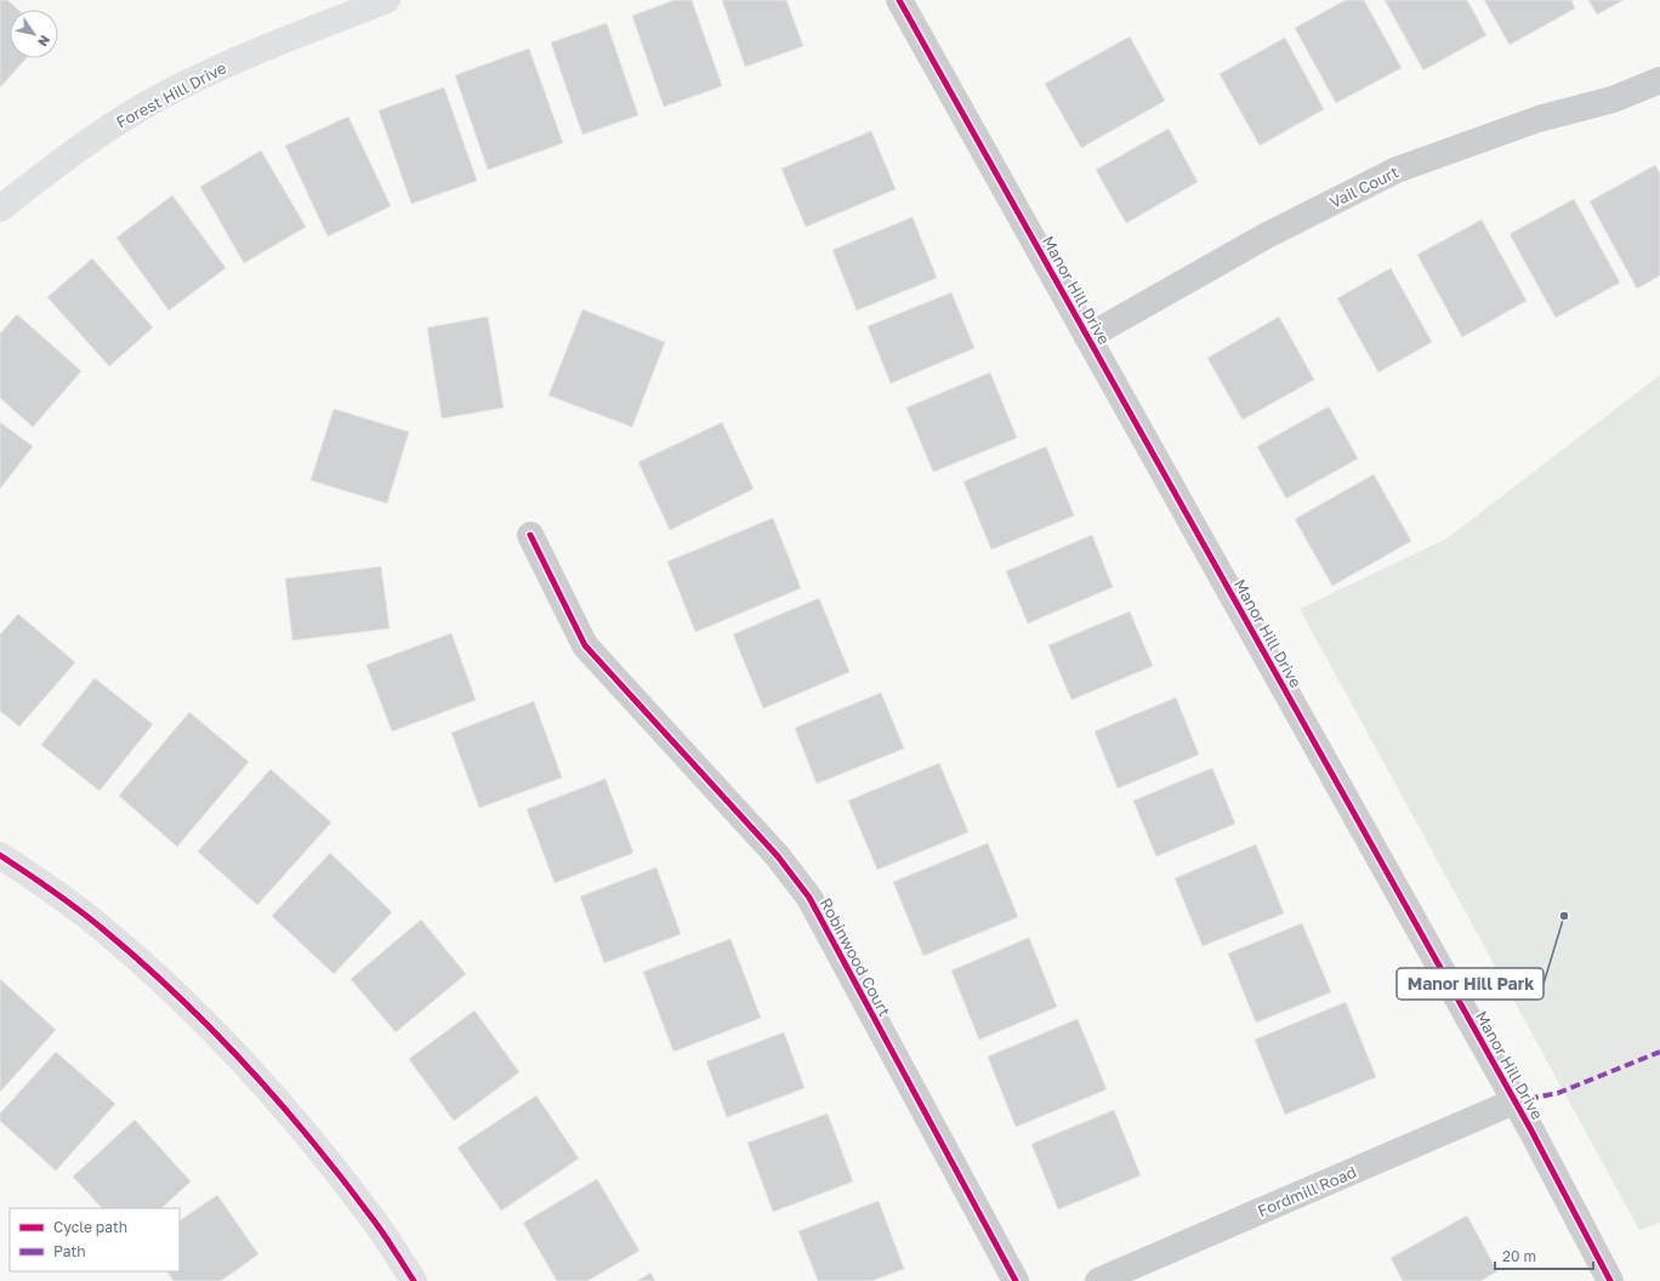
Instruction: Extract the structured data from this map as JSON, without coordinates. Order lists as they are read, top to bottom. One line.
{"streets":{"street":["Forest Hill Drive","Vail Court","Manor Hill Drive","Robinwood Court","Fordmill Road"]},"crossings":[["Vail Court","Manor Hill Drive"],["Manor Hill Drive","Fordmill Road"]],"places":["Manor Hill Park"],"legend":["Cycle path","Path"],"scale_bar":"20 m","north":"bottom right"}
